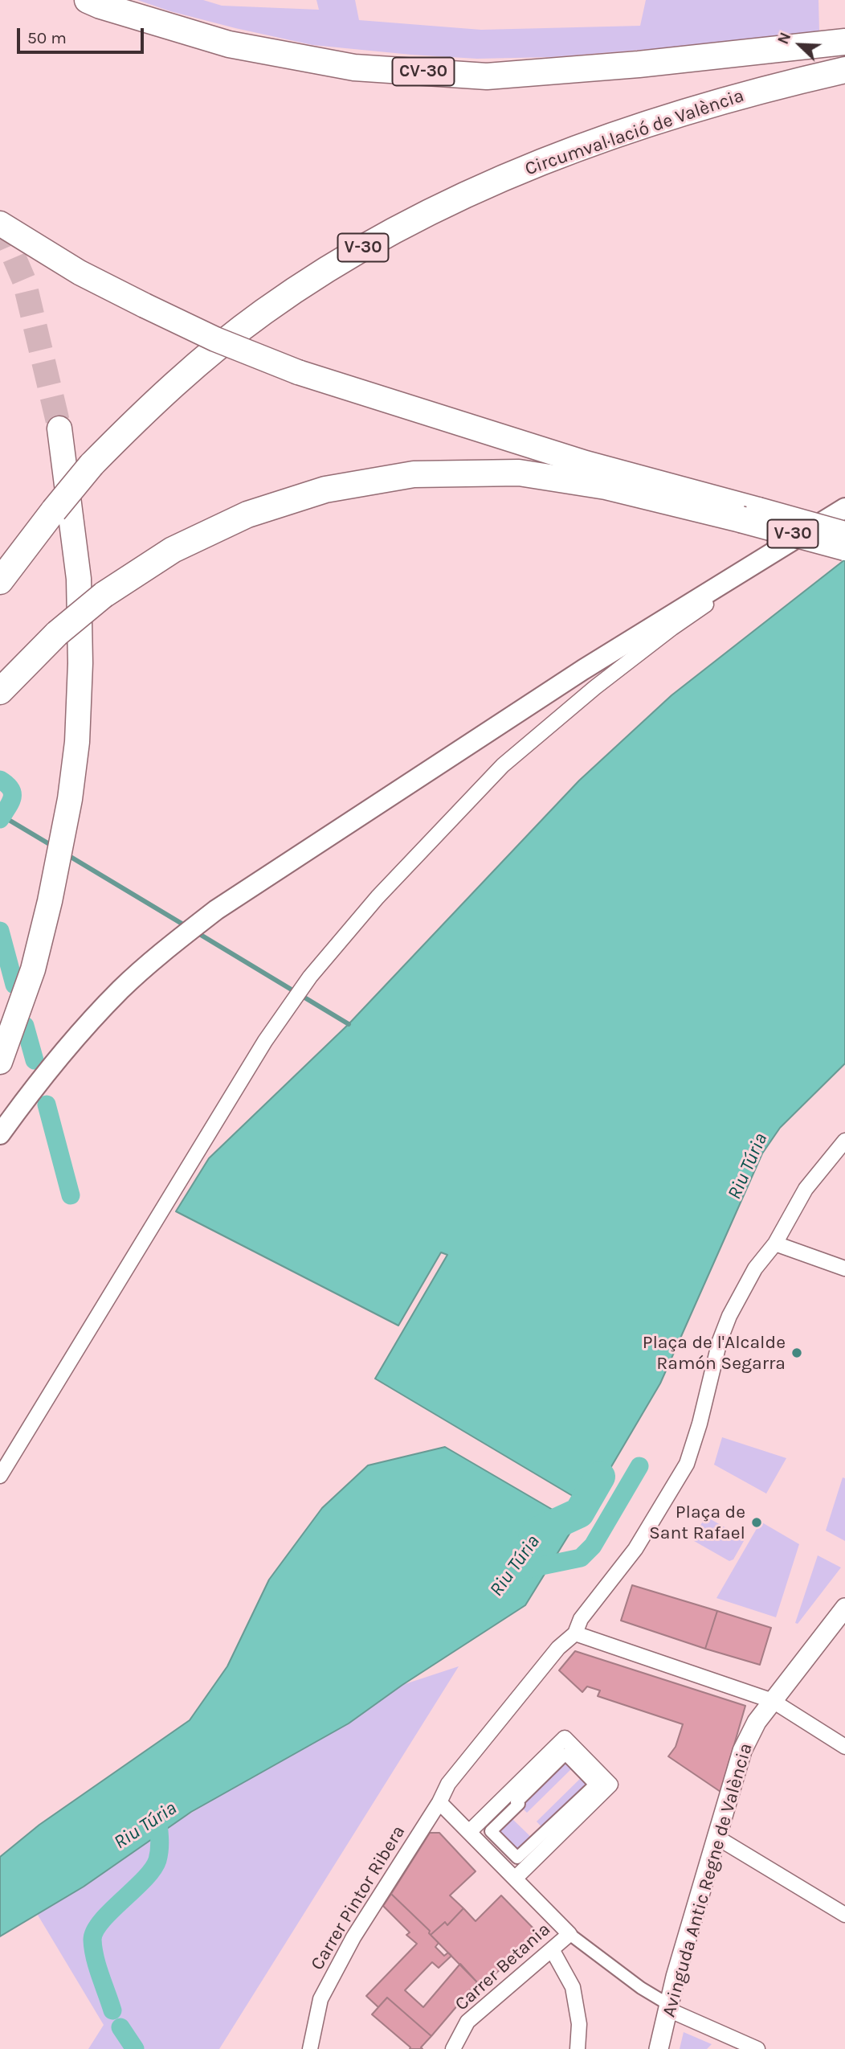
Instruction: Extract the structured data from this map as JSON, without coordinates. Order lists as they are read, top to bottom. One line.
{"streets":{"highway":["CV-30","Circumval·lació de València","V-30"],"street":["Avinguda Antic Regne de València","Carrer Pintor Ribera","Carrer Betania"]},"crossings":[["Avinguda Antic Regne de València","Carrer Betania"]],"water":["Riu Túria"],"places":["Plaça de l'Alcalde Ramón Segarra","Plaça de Sant Rafael"],"scale_bar":"50 m","north":"top left"}
